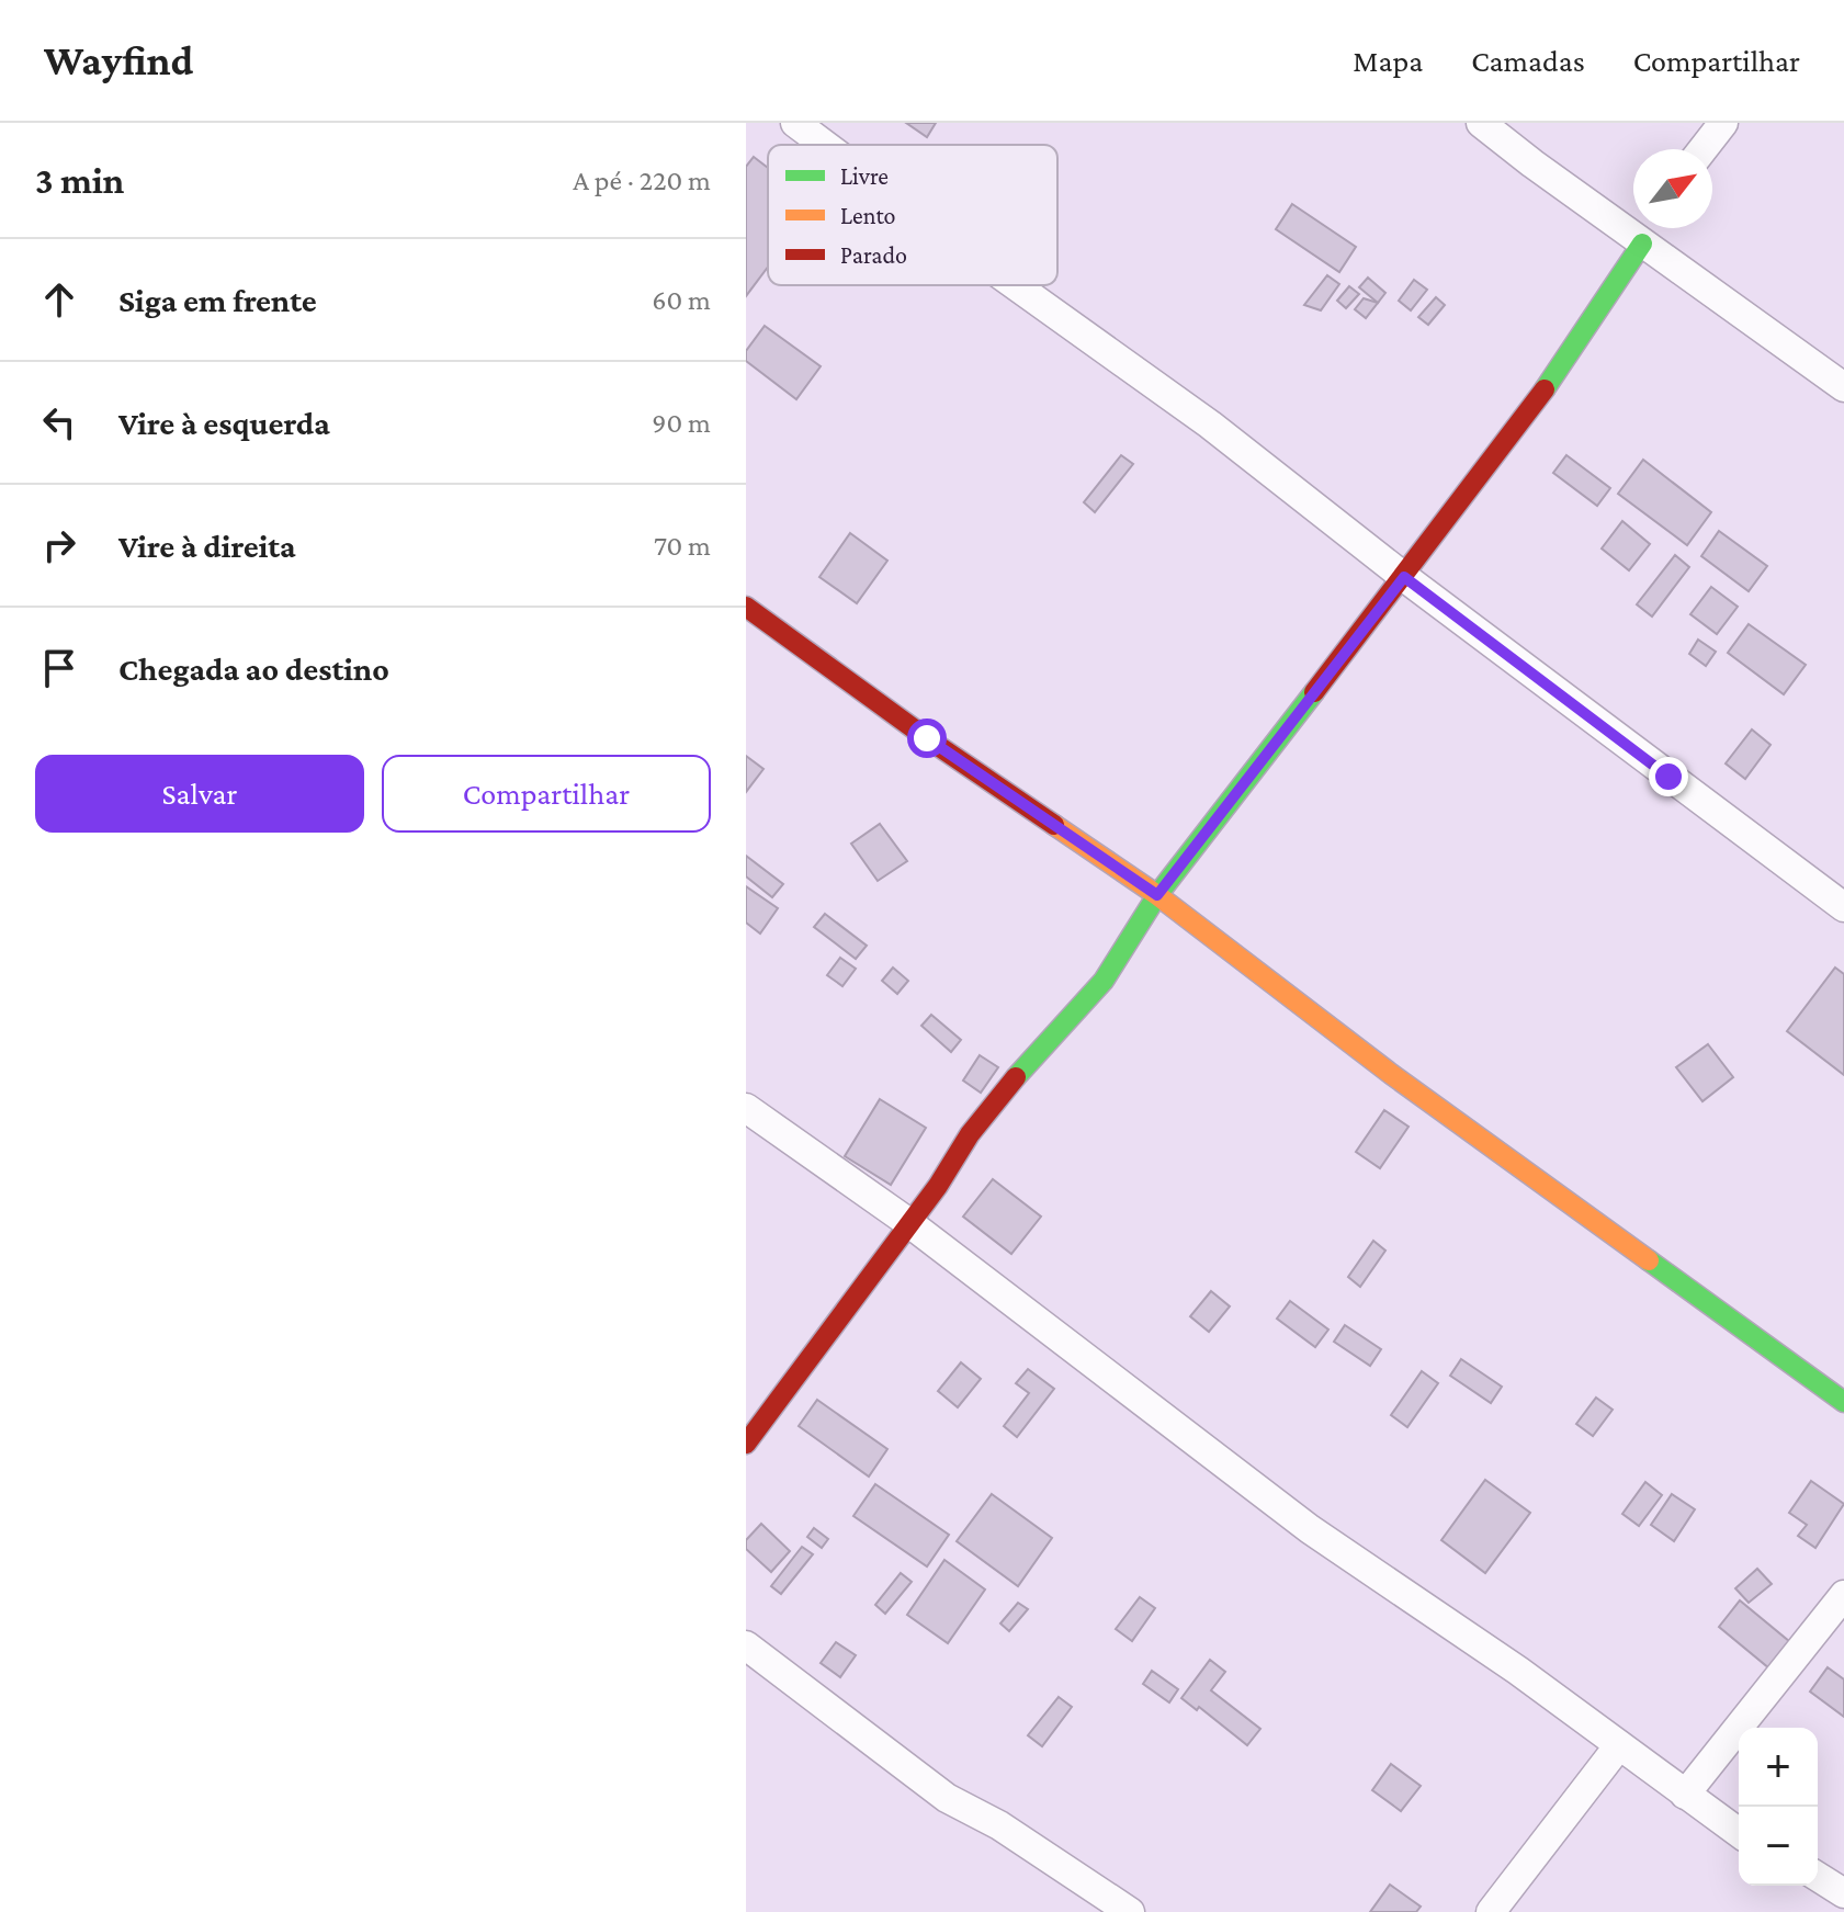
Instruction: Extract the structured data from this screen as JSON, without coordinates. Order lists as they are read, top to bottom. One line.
{"legend":["Livre","Lento","Parado"],"north":"top right","page":{"header":"Wayfind","nav":["Mapa","Camadas","Compartilhar"],"heading":["3 min","A pé · 220 m"],"list":[["Siga em frente","60 m"],["Vire à esquerda","90 m"],["Vire à direita","70 m"],"Chegada ao destino"],"buttons":["Salvar","Compartilhar"],"map_buttons":["+","−"]}}
